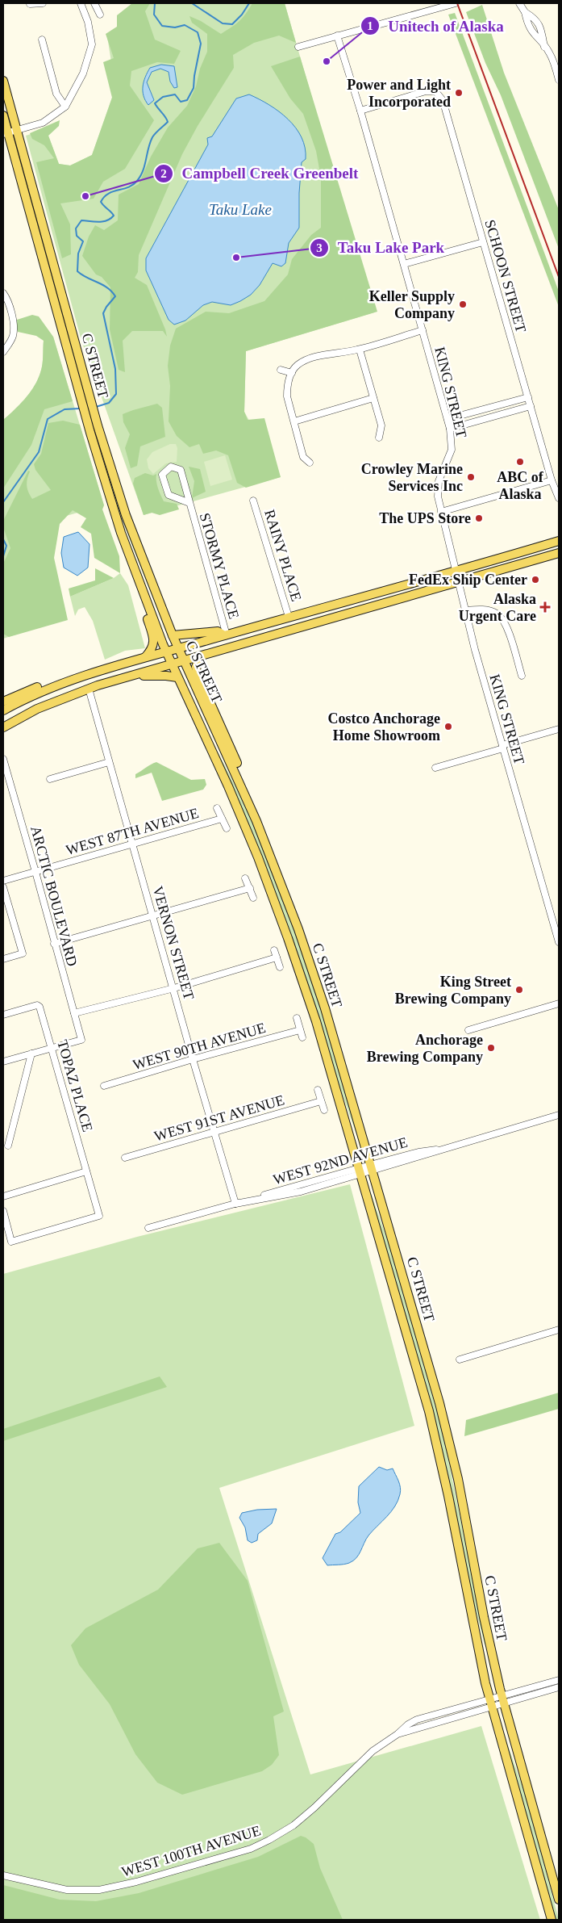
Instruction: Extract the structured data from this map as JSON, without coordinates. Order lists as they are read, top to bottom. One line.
{"streets":{"main road":["C STREET"],"street":["SCHOON STREET","KING STREET","RAINY PLACE","STORMY PLACE","WEST 87TH AVENUE","ARCTIC BOULEVARD","VERNON STREET","WEST 90TH AVENUE","TOPAZ PLACE","WEST 91ST AVENUE","WEST 92ND AVENUE","WEST 100TH AVENUE"]},"crossings":[["SCHOON STREET","KING STREET"],["C STREET","WEST 92ND AVENUE"],["C STREET","WEST 100TH AVENUE"],["WEST 87TH AVENUE","ARCTIC BOULEVARD"],["WEST 87TH AVENUE","VERNON STREET"],["ARCTIC BOULEVARD","TOPAZ PLACE"],["VERNON STREET","WEST 90TH AVENUE"],["VERNON STREET","WEST 91ST AVENUE"],["VERNON STREET","WEST 92ND AVENUE"]],"water":["Taku Lake"],"places":{"other":["Unitech of Alaska","Power and Light Incorporated","Campbell Creek Greenbelt","Taku Lake Park","Keller Supply Company","ABC of Alaska","Crowley Marine Services Inc","The UPS Store","FedEx Ship Center","Costco Anchorage Home Showroom","King Street Brewing Company","Anchorage Brewing Company"],"health":["Alaska Urgent Care"]}}
